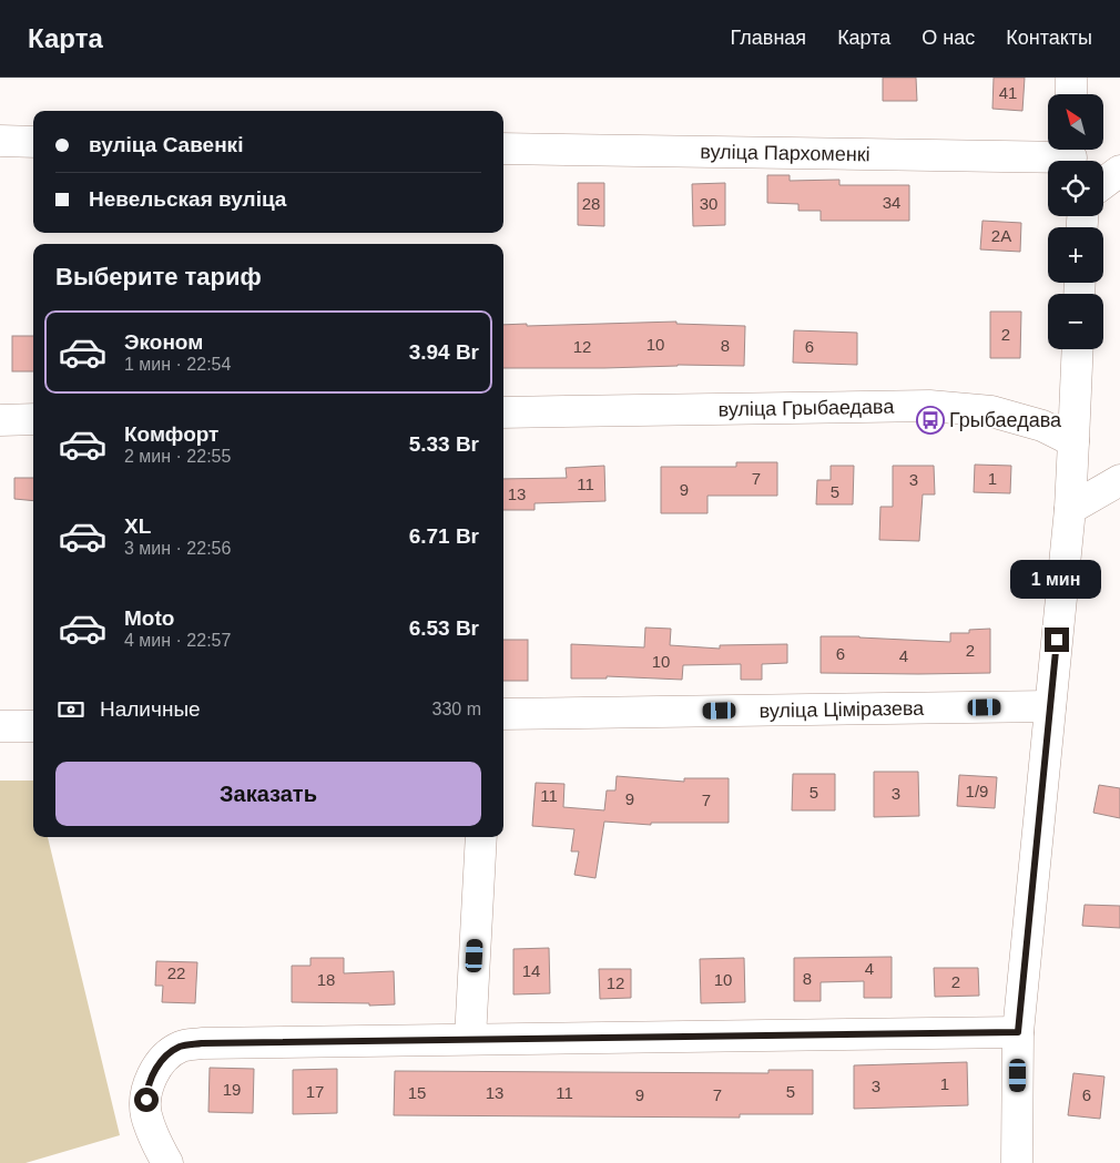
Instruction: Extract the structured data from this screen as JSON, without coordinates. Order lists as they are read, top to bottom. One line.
{"streets":{"street":["вуліца Пархоменкі","вуліца Грыбаедава","вуліца Ціміразева"]},"places":{"bus stop":["Грыбаедава"]},"house_numbers":["41","34","28","30","2А","2","10","8","12","6","7","1","3","11","9","5","13","2","6","4","10","1/9","5","3","11","9","7","4","14","22","8","18","10","2","12","1","3","19","17","5","15","13","11","9","7","6"],"north":"top left","page":{"header":"Карта","nav":["Главная","Карта","О нас","Контакты"],"map_buttons":["+","−"],"banner":["вуліца Савенкі","Невельская вуліца"],"heading":"Выберите тариф","list":[{"name":"Эконом","note":"1 мин · 22:54","value":"3.94 Br"},{"name":"Комфорт","note":"2 мин · 22:55","value":"5.33 Br"},{"name":"XL","note":"3 мин · 22:56","value":"6.71 Br"},{"name":"Moto","note":"4 мин · 22:57","value":"6.53 Br"}],"bubble":"1 мин","pay":["Наличные","330 m"],"buttons":"Заказать"}}
